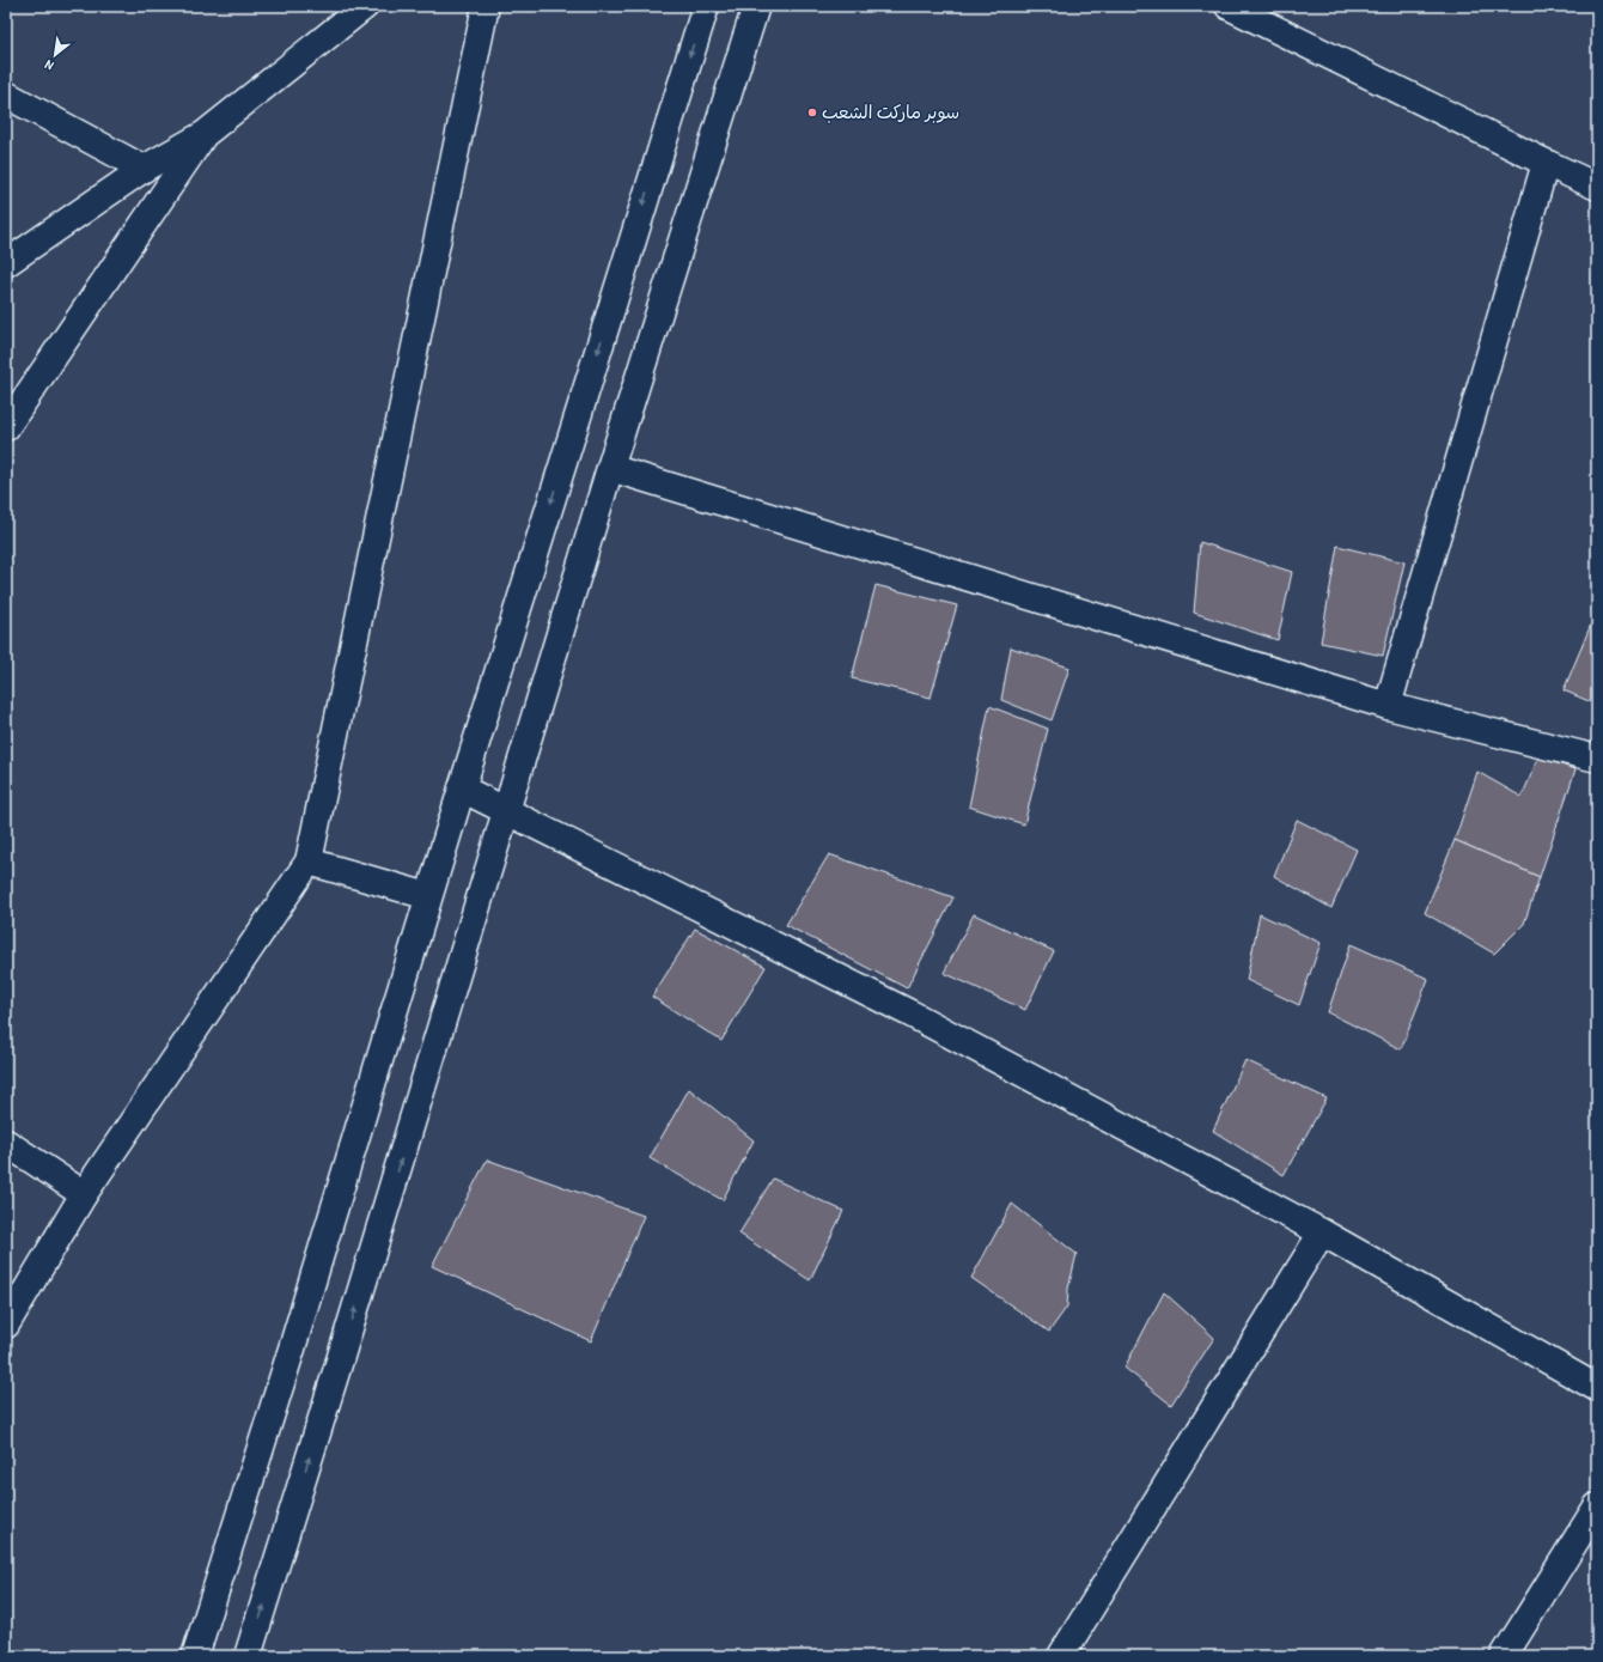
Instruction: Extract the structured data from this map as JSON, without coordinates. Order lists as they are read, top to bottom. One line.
{"places":["سوبر ماركت الشعب"],"north":"bottom left"}
